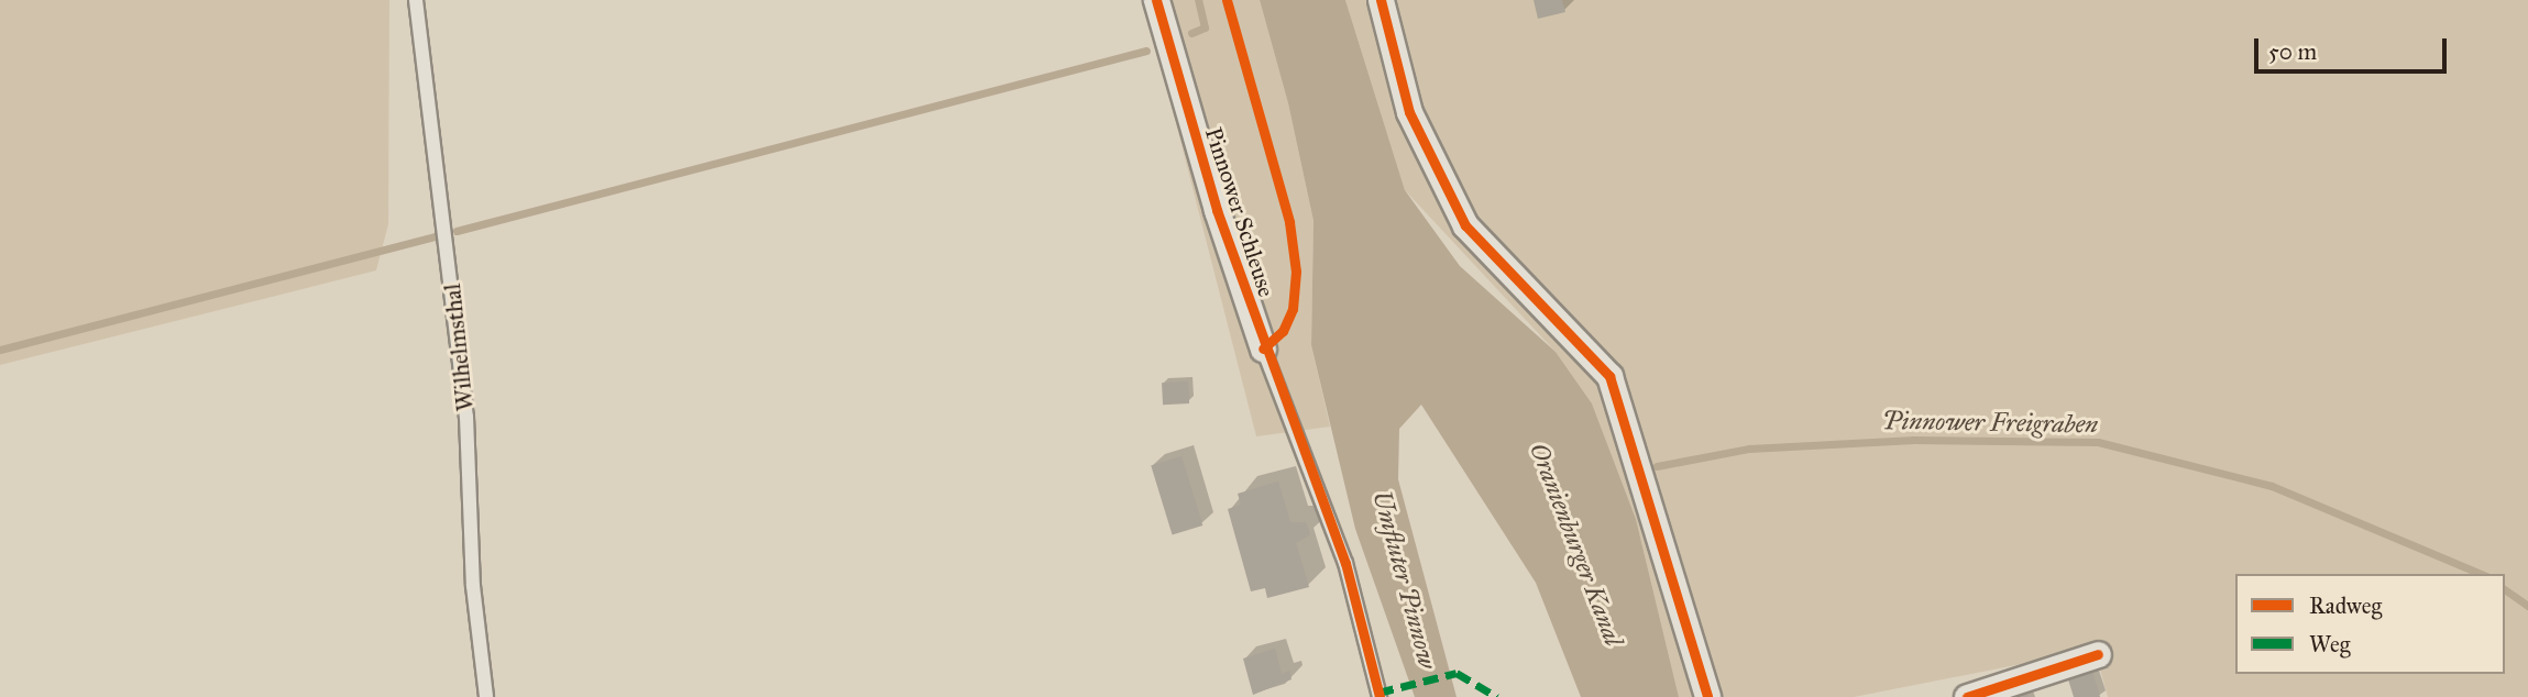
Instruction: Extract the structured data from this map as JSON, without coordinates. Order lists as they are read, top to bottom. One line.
{"streets":{"street":["Pinnower Schleuse"],"lane":["Wilhelmsthal"]},"water":["Pinnower Freigraben","Oranienburger Kanal","Umfluter Pinnow"],"legend":["Radweg","Weg"],"scale_bar":"50 m"}
